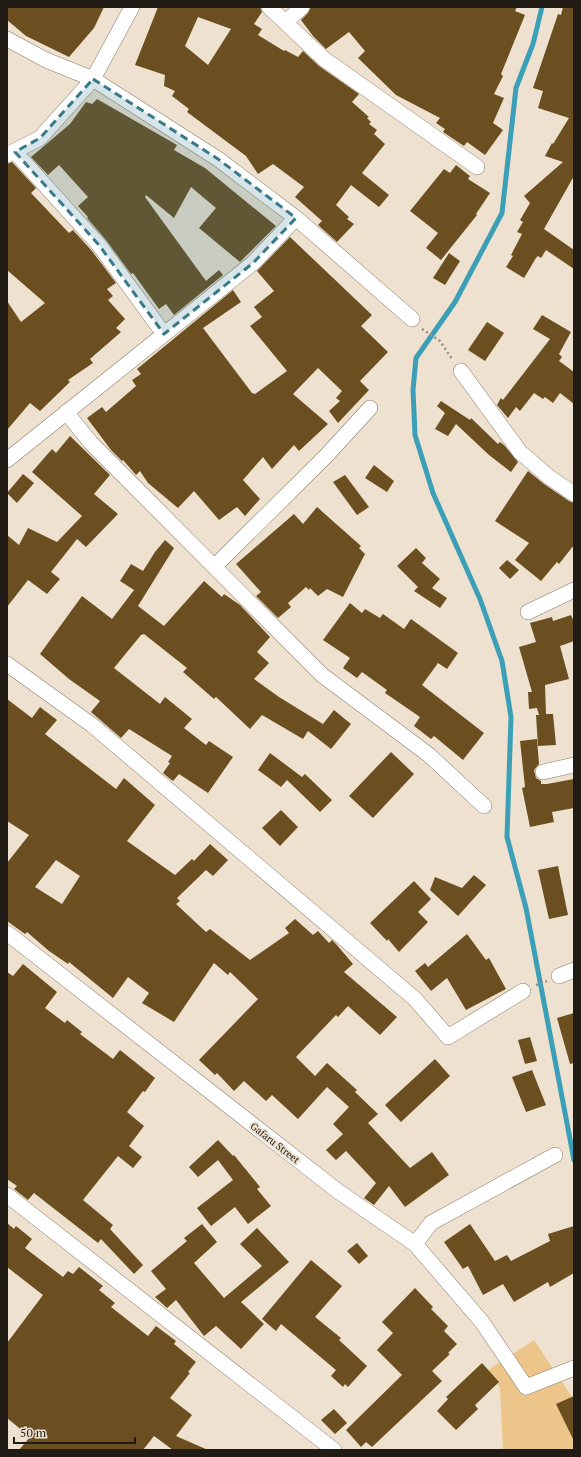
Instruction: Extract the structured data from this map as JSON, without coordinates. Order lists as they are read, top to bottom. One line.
{"streets":{"street":["Gafaru Street"]},"scale_bar":"50 m"}
